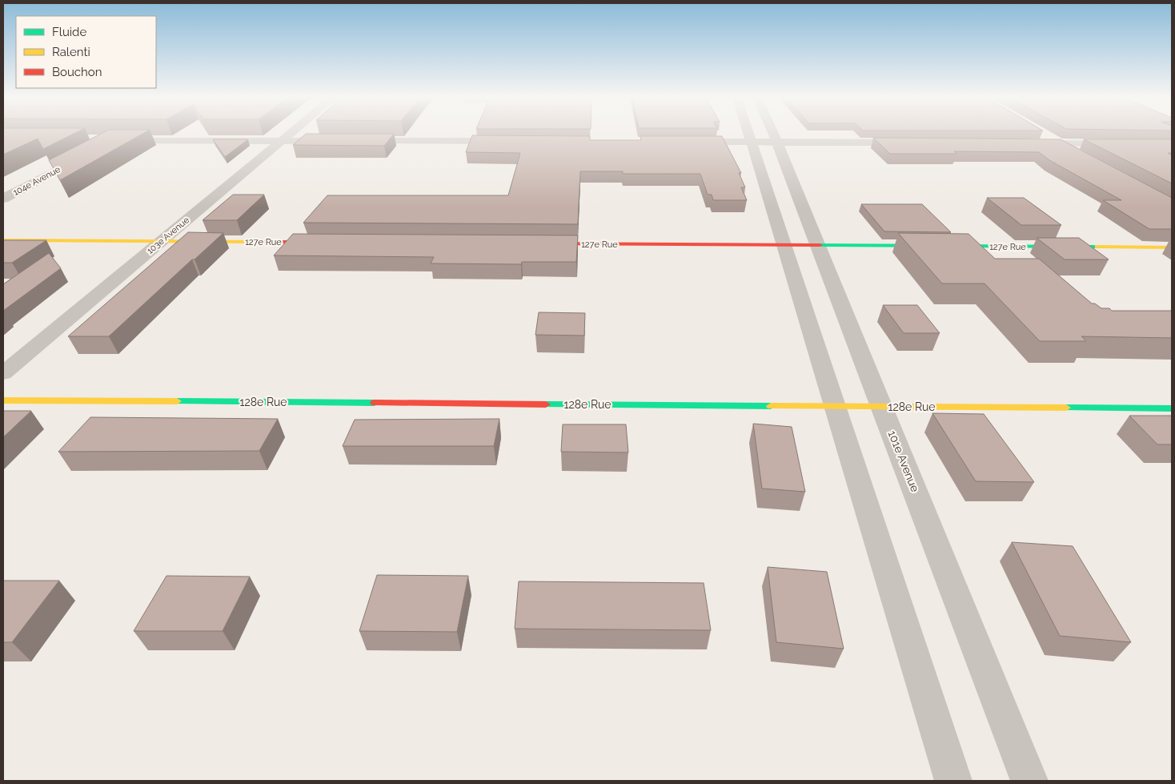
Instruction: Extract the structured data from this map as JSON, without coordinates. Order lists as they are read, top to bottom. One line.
{"streets":{"street":["104e Avenue","103e Avenue","127e Rue","128e Rue","101e Avenue"]},"crossings":[["103e Avenue","127e Rue"],["127e Rue","101e Avenue"],["128e Rue","101e Avenue"]],"legend":["Fluide","Ralenti","Bouchon"]}
